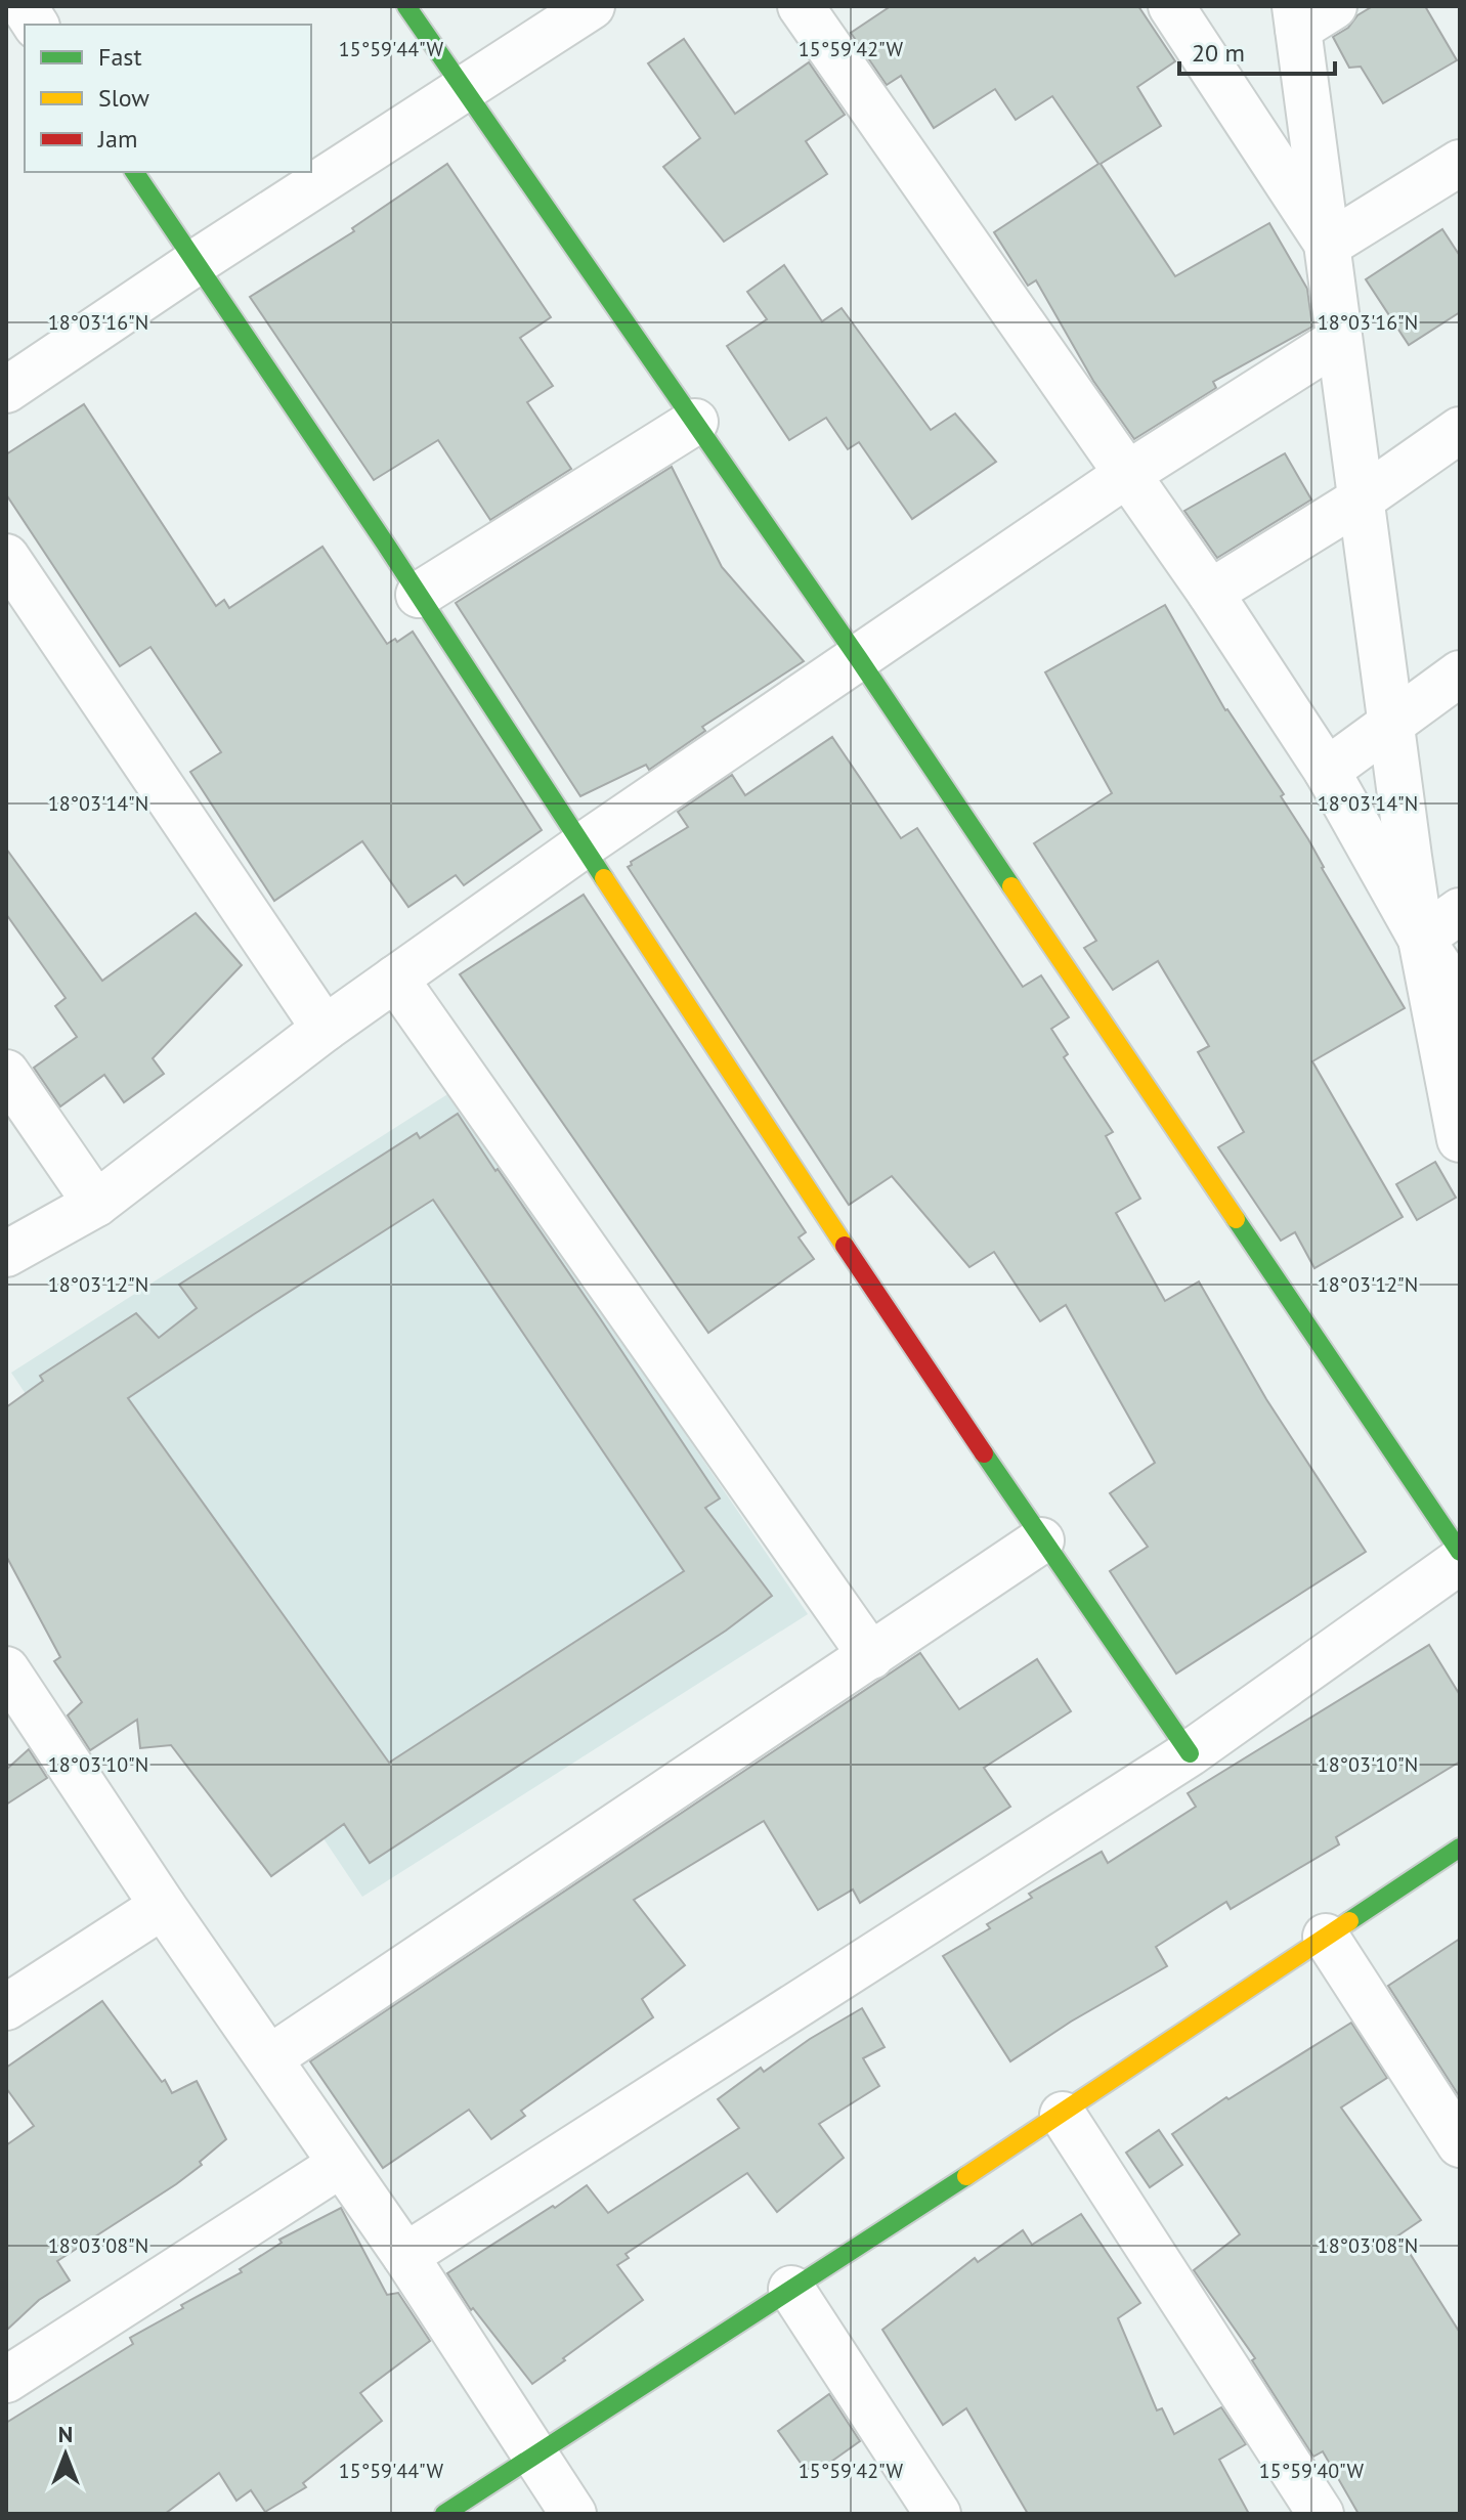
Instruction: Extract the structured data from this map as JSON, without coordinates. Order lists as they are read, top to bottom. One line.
{"legend":["Fast","Slow","Jam"],"scale_bar":"20 m","north":"top","coordinates":["15°59'44\"W","15°59'42\"W","18°03'16\"N","18°03'14\"N","18°03'12\"N","18°03'10\"N","18°03'08\"N","15°59'40\"W"]}
